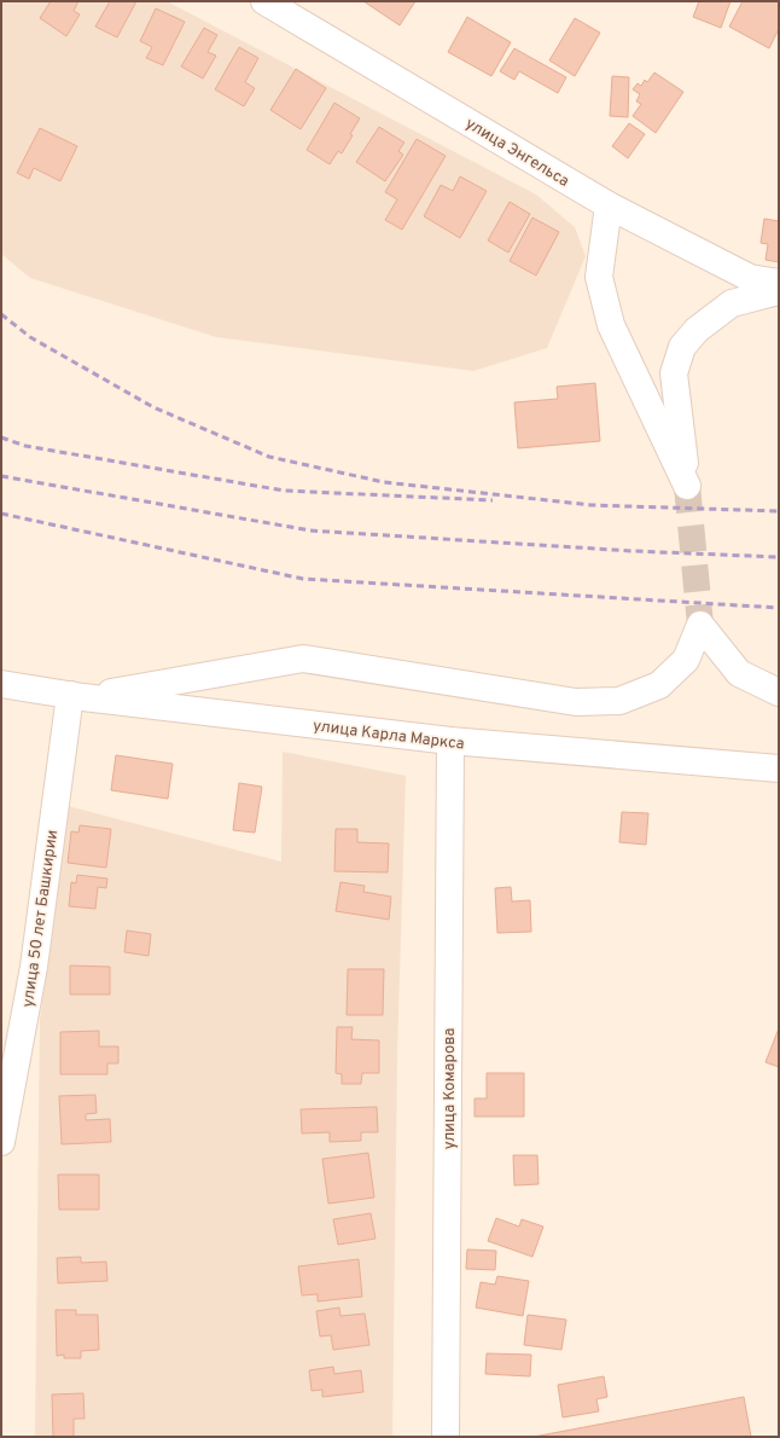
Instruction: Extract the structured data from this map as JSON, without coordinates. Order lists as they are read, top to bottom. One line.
{"streets":{"street":["улица Энгельса","улица Карла Маркса","улица 50 лет Башкирии","улица Комарова"]},"crossings":[["улица Карла Маркса","улица 50 лет Башкирии"],["улица Карла Маркса","улица Комарова"]]}
